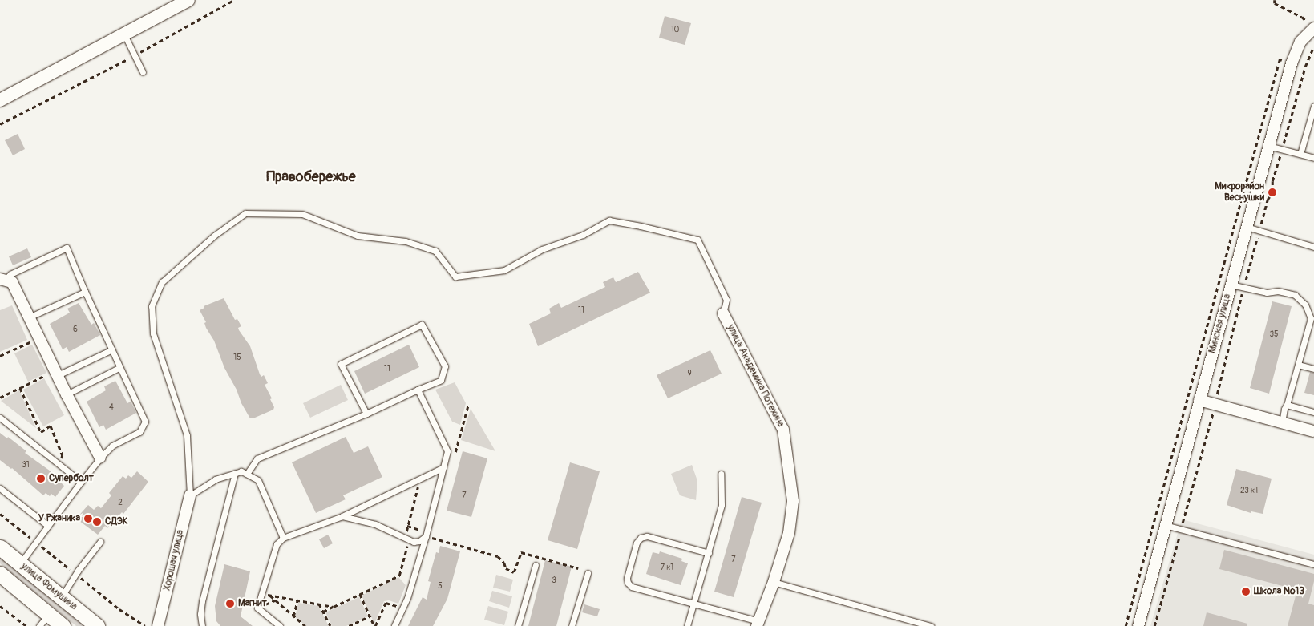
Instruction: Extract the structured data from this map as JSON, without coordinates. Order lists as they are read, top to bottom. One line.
{"streets":{"main road":["улица Фомушина"],"street":["Минская улица","улица Академика Потехина","Хорошая улица"]},"districts":["Правобережье"],"places":["Микрорайон Веснушки","Суперболт","У Ржаника","СДЭК","Школа №13","Магнит"],"house_numbers":["10","11","6","35","15","11","9","4","31","23 к1","7","2","7","7 к1","3","5"]}
